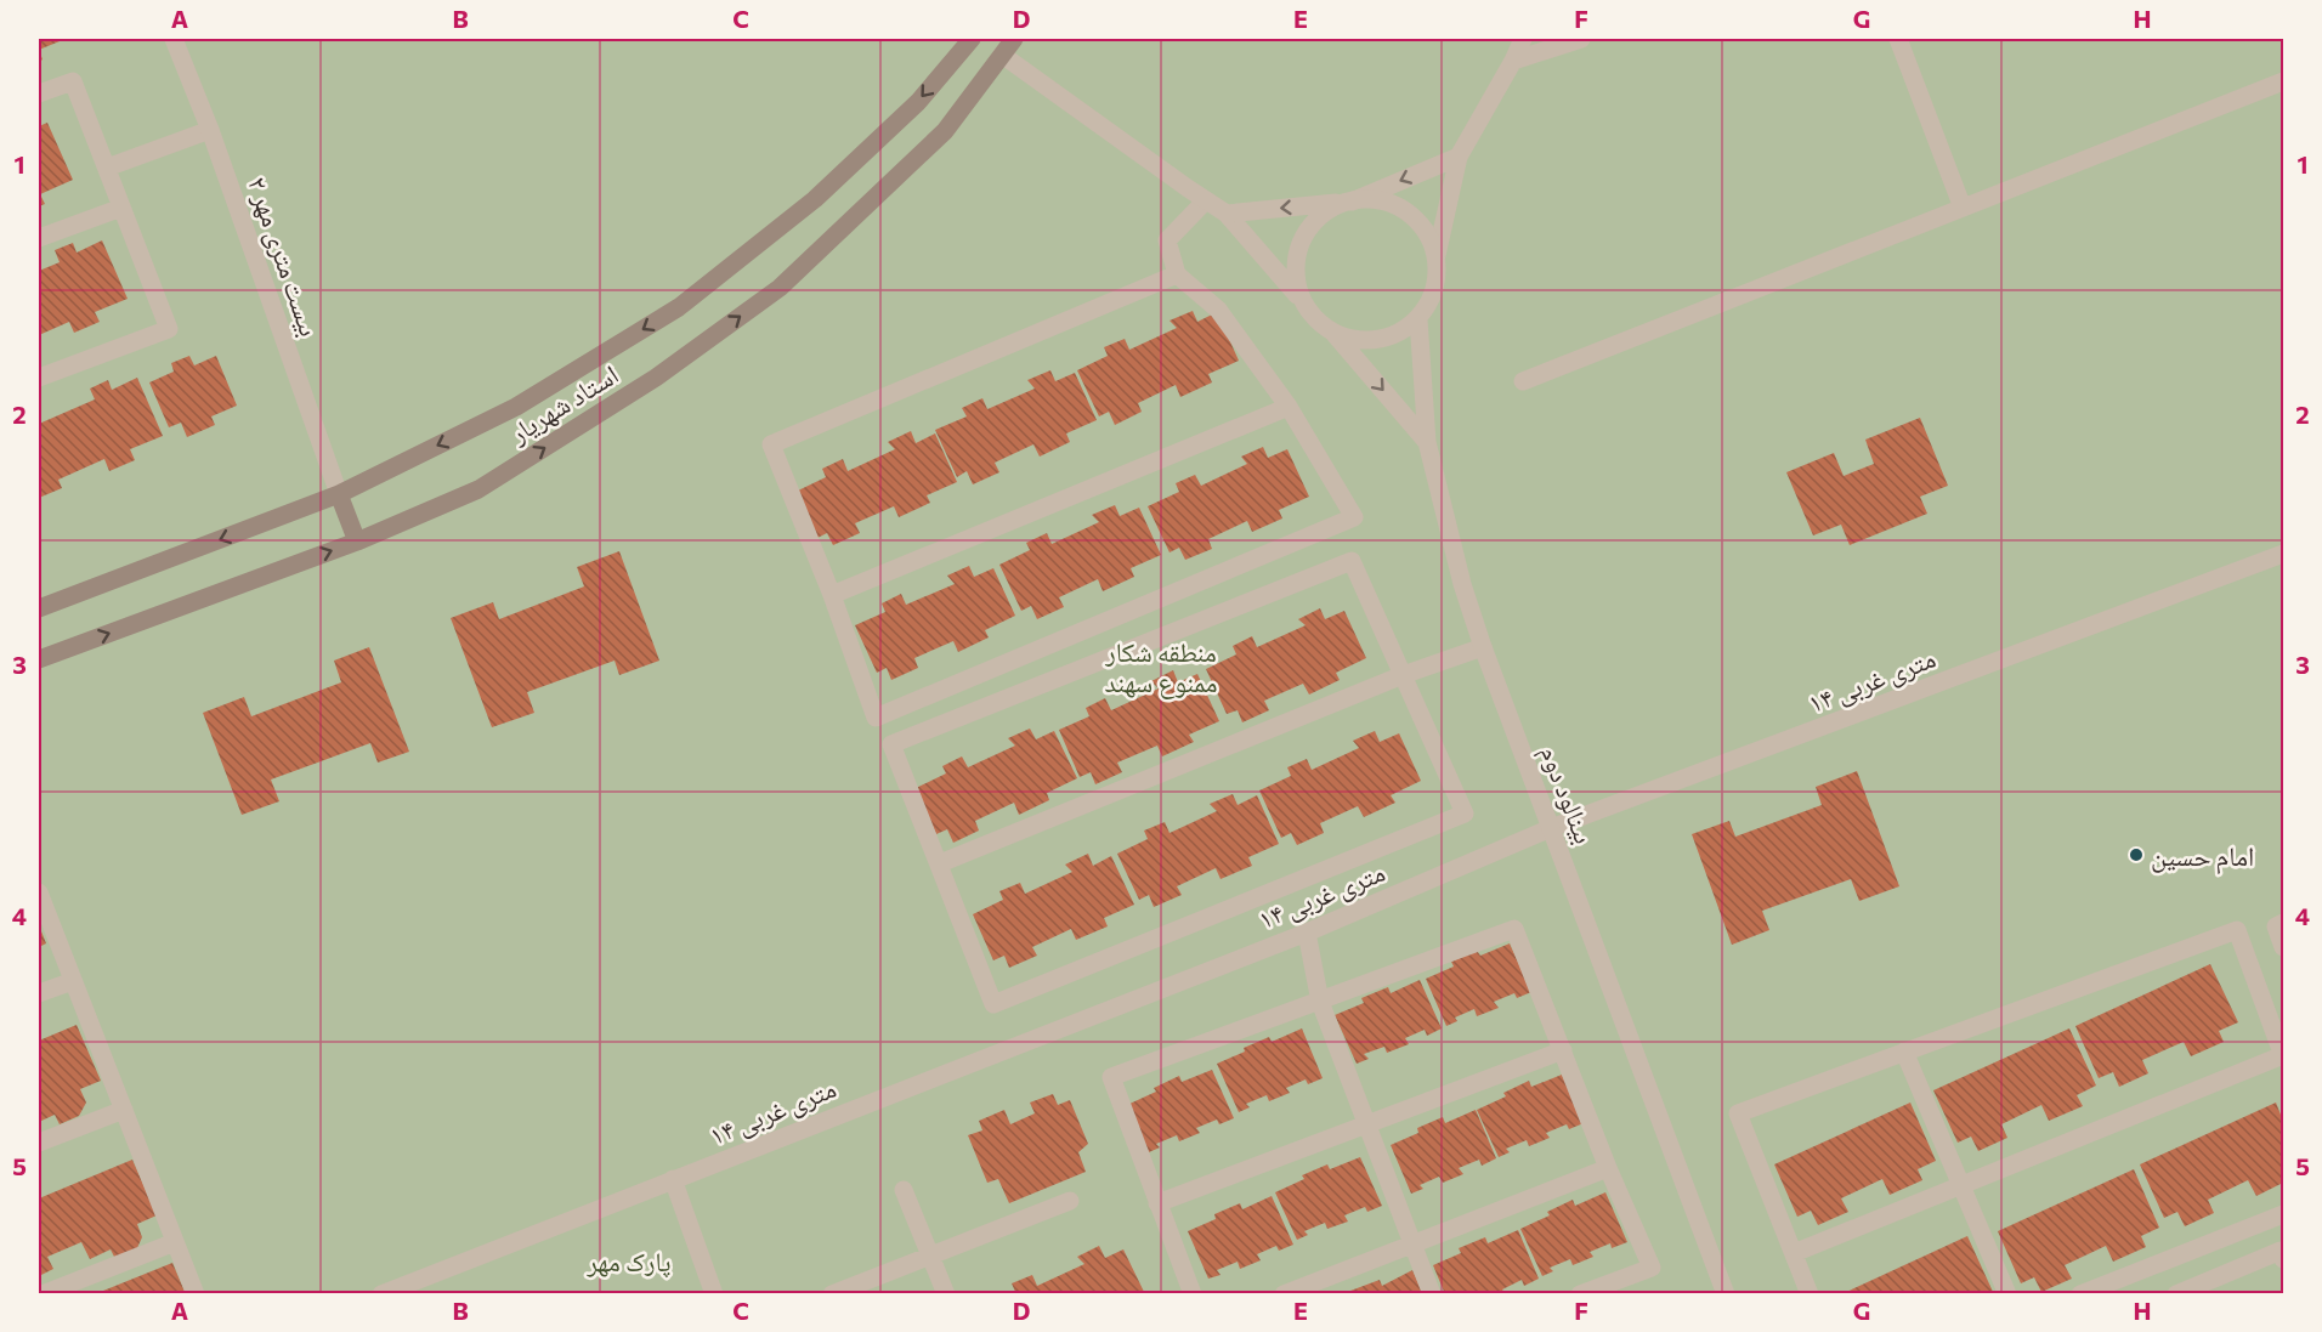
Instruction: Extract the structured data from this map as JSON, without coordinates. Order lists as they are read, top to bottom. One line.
{"streets":{"main road":["استاد شهریار"],"street":["بیست متری مهر ۲","۱۴ متری غربی","بینالود دوم"]},"crossings":[["بیست متری مهر ۲","استاد شهریار"],["۱۴ متری غربی","بینالود دوم"]],"parks":["منطقه شکار ممنوع سهند","پارک مهر"],"places":["امام حسین"],"grid":{"columns":["A","B","C","D","E","F","G","H"],"rows":["1","2","3","4","5"]}}
